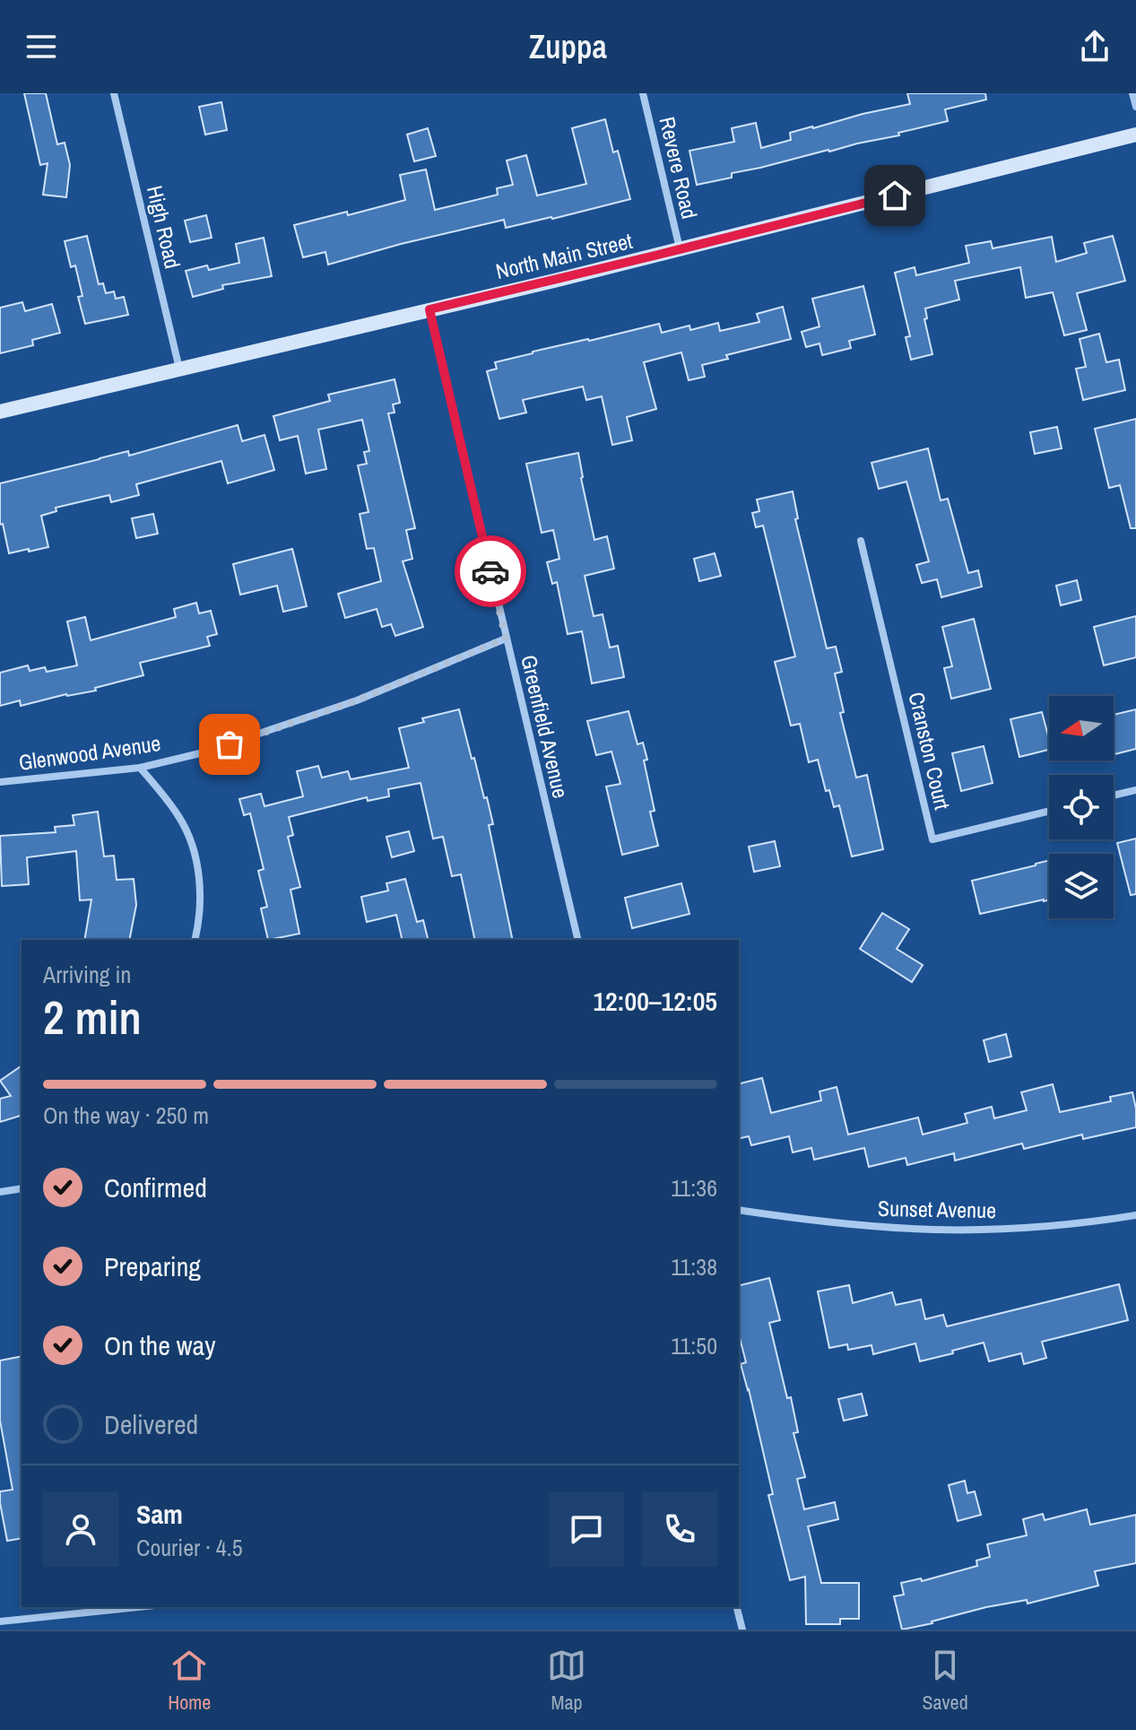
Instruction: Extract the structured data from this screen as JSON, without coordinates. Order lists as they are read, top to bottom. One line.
{"streets":{"street":["Revere Road","High Road","North Main Street","Greenfield Avenue","Cranston Court","Glenwood Avenue","Sunset Avenue"]},"crossings":[["Revere Road","North Main Street"],["High Road","North Main Street"],["North Main Street","Greenfield Avenue"],["Greenfield Avenue","Glenwood Avenue"]],"north":"left","page":{"header":"Zuppa","heading":["2 min","Arriving in","12:00–12:05"],"panel":["Sam","Courier · 4.5"],"bar":"On the way · 250 m","list":[["Confirmed","11:36"],["Preparing","11:38"],["On the way","11:50"],"Delivered"],"tabs":["Home","Map","Saved"]}}
